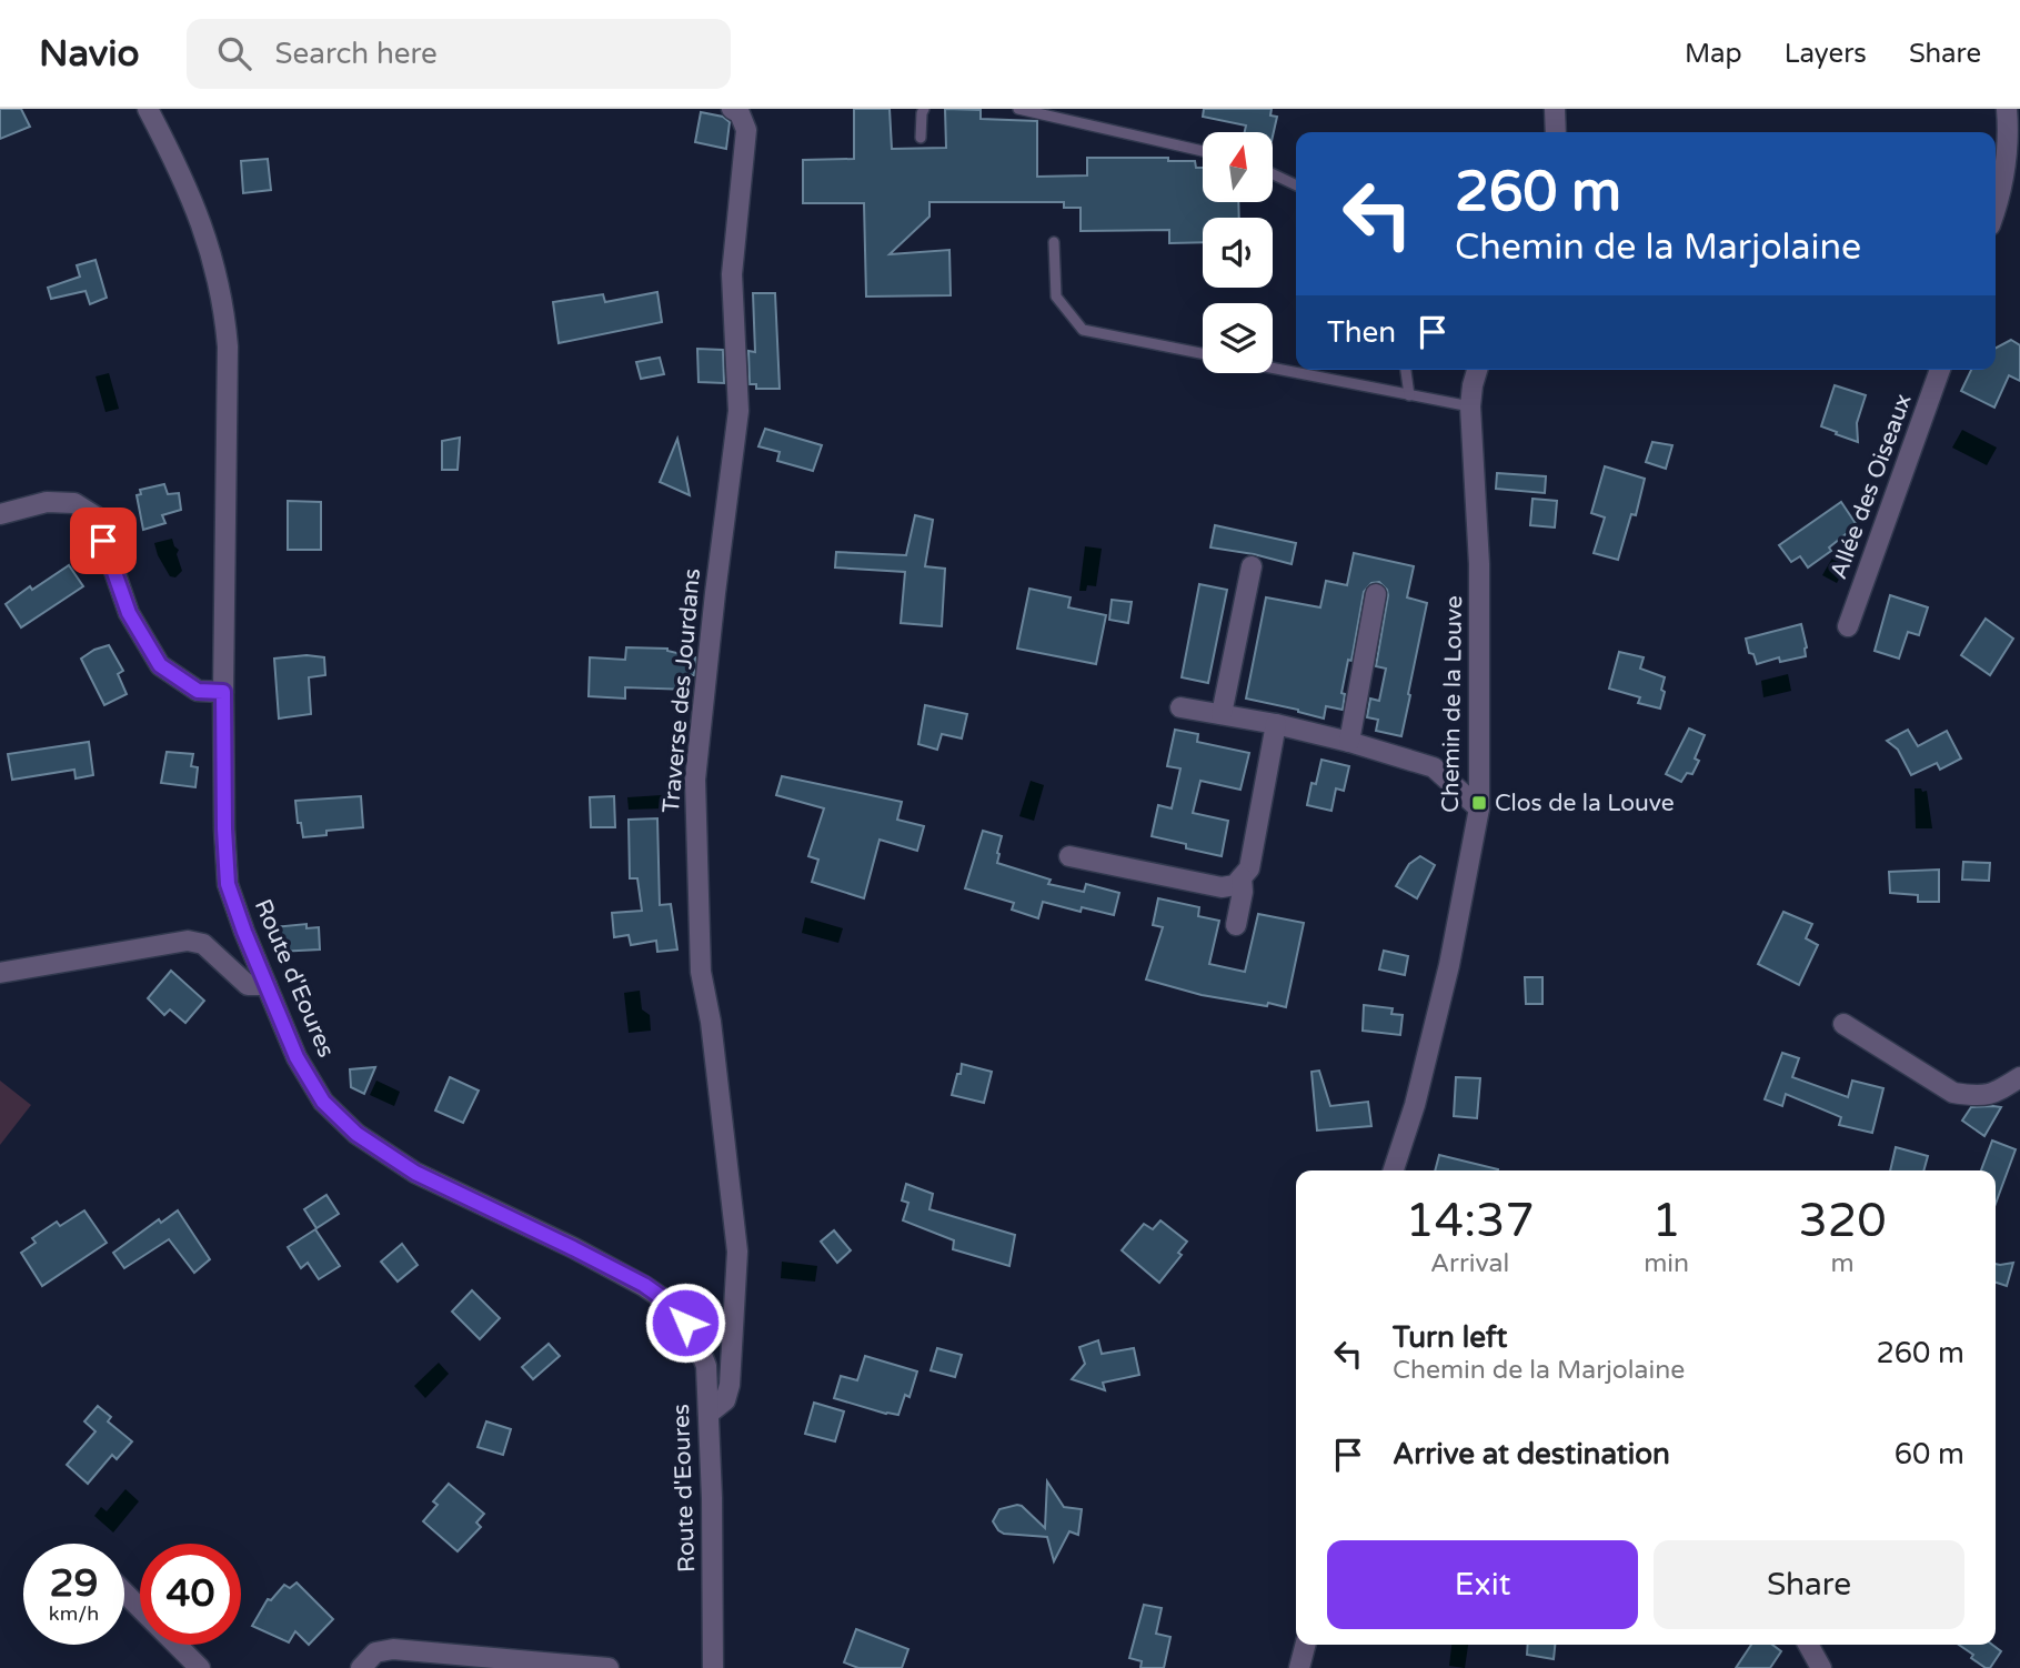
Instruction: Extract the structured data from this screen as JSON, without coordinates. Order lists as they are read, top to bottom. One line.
{"streets":{"street":["Allée des Oiseaux","Traverse des Jourdans","Chemin de la Louve","Route d'Eoures"]},"crossings":[["Traverse des Jourdans","Route d'Eoures"]],"places":{"transit":["Clos de la Louve"]},"north":"top","page":{"header":"Navio","search":"Search here","nav":["Map","Layers","Share"],"turn":["260 m","Chemin de la Marjolaine"],"then":"Then","eta":["14:37","Arrival","1","min","320","m"],"list":[{"name":"Turn left","note":"Chemin de la Marjolaine","value":"260 m"},{"name":"Arrive at destination","value":"60 m"}],"buttons":["Exit","Share"],"speed":"29 km/h","limit":"40"}}
